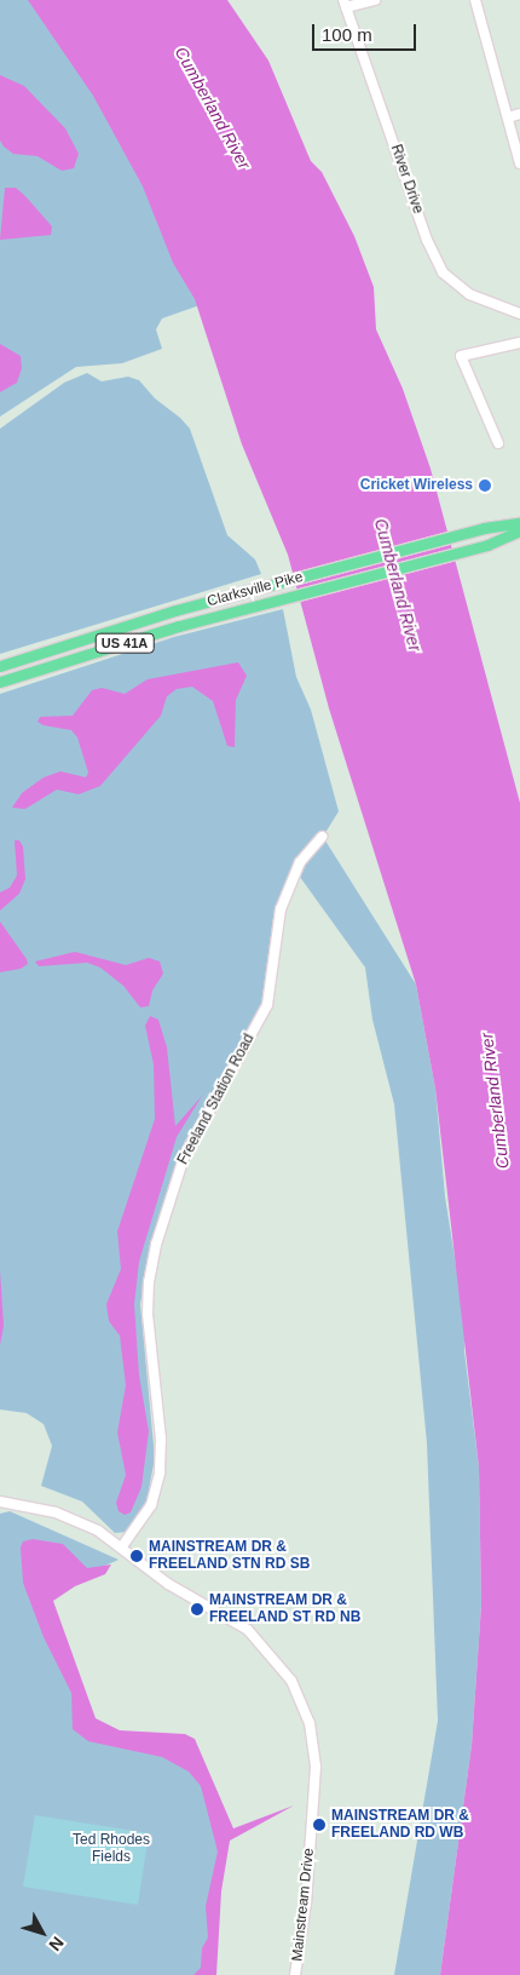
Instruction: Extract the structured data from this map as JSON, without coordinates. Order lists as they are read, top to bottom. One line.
{"streets":{"main road":["Clarksville Pike","US 41A"],"street":["River Drive","Freeland Station Road","Mainstream Drive"]},"crossings":[["Freeland Station Road","Mainstream Drive"]],"water":["Cumberland River"],"parks":["Ted Rhodes Fields"],"places":["Cricket Wireless","MAINSTREAM DR & FREELAND STN RD SB","MAINSTREAM DR & FREELAND ST RD NB","MAINSTREAM DR & FREELAND RD WB"],"scale_bar":"100 m","north":"bottom right"}
